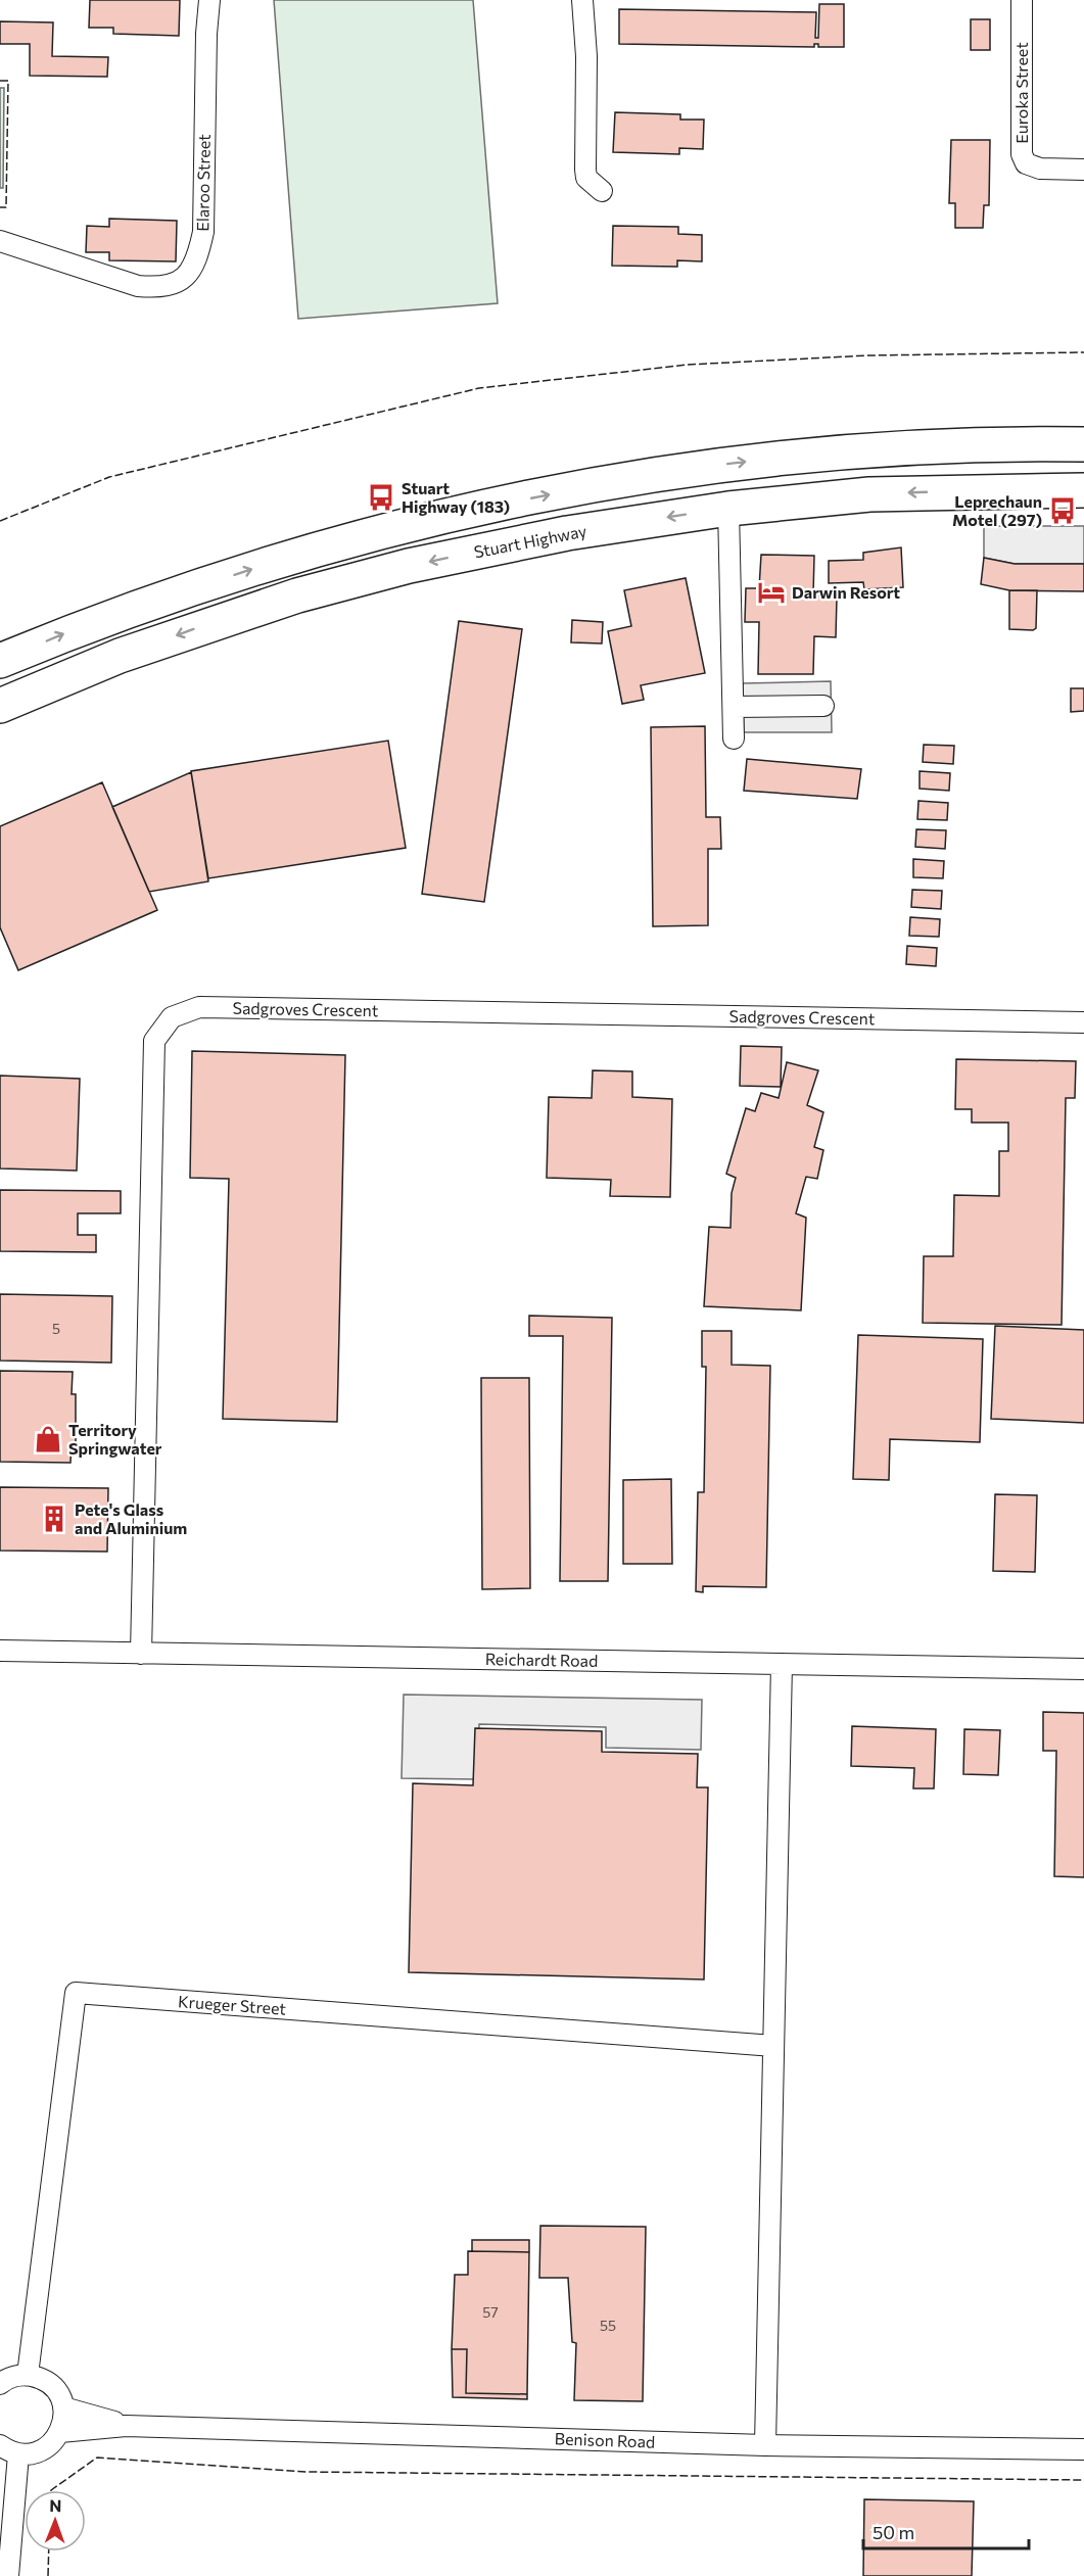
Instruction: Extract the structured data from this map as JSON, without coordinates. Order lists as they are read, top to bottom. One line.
{"streets":{"highway":["Stuart Highway"],"street":["Euroka Street","Elaroo Street","Sadgroves Crescent","Reichardt Road","Krueger Street","Benison Road"]},"crossings":[["Sadgroves Crescent","Reichardt Road"]],"places":{"bus stop":["Stuart Highway (183)","Leprechaun Motel (297)"],"hotel":["Darwin Resort"],"shop":["Territory Springwater"],"building":["Pete's Glass and Aluminium"]},"house_numbers":["5","57","55"],"scale_bar":"50 m","north":"top"}
